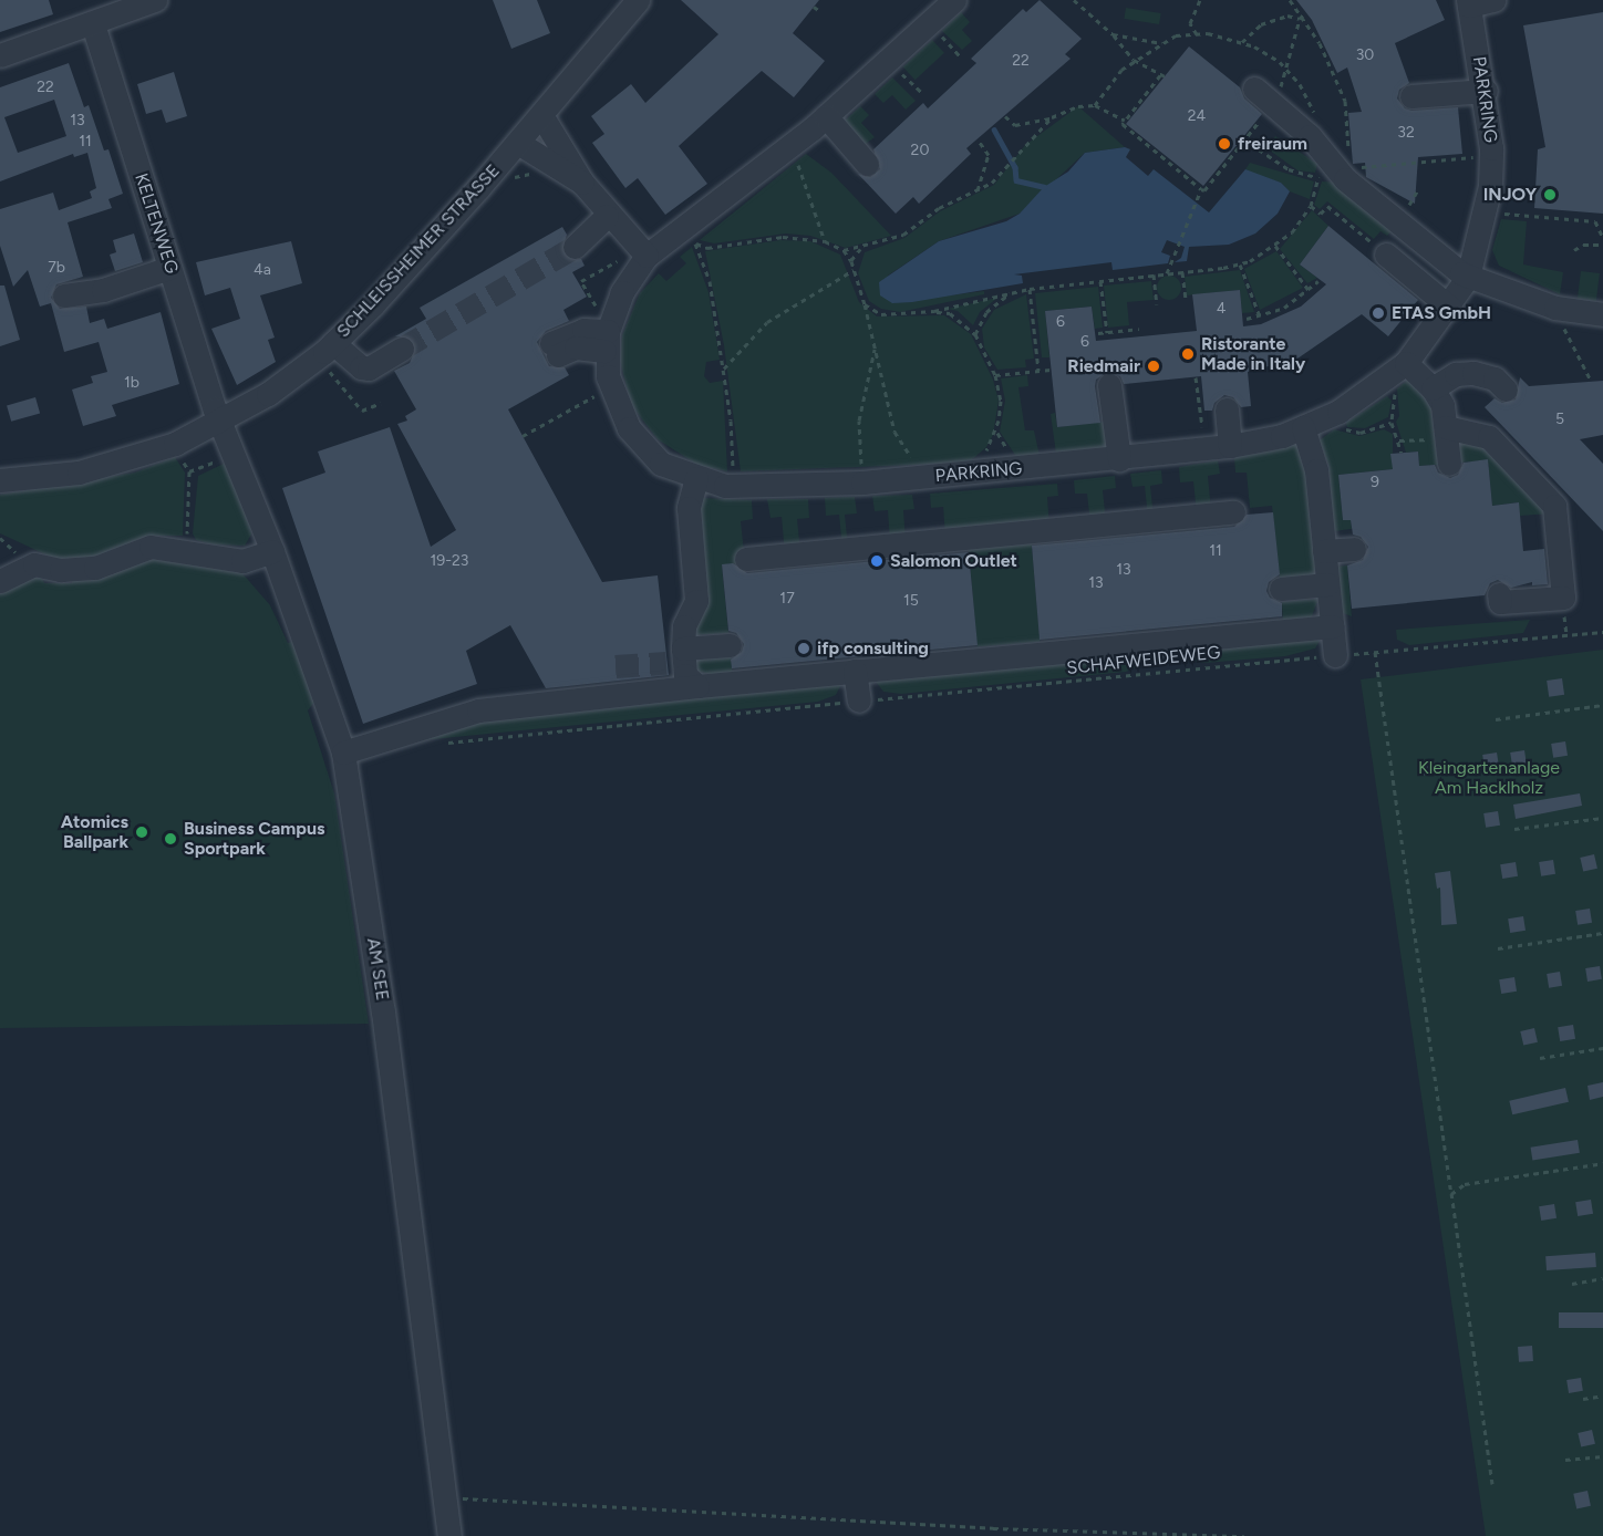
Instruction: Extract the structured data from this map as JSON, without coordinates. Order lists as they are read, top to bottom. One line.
{"streets":{"street":["PARKRING","KELTENWEG","SCHLEISSHEIMER STRASSE","AM SEE"],"path":["SCHAFWEIDEWEG"]},"crossings":[["KELTENWEG","SCHLEISSHEIMER STRASSE"],["KELTENWEG","AM SEE"],["SCHLEISSHEIMER STRASSE","AM SEE"]],"parks":["Kleingartenanlage Am Hacklholz"],"places":["freiraum","INJOY","ETAS GmbH","Ristorante Made in Italy","Riedmair","Salomon Outlet","ifp consulting","Atomics Ballpark","Business Campus Sportpark"],"house_numbers":["30","22","22","24","13","32","11","20","7b","4a","4","6","6","1b","5","9","11","19-23","13","13","17","15"]}
